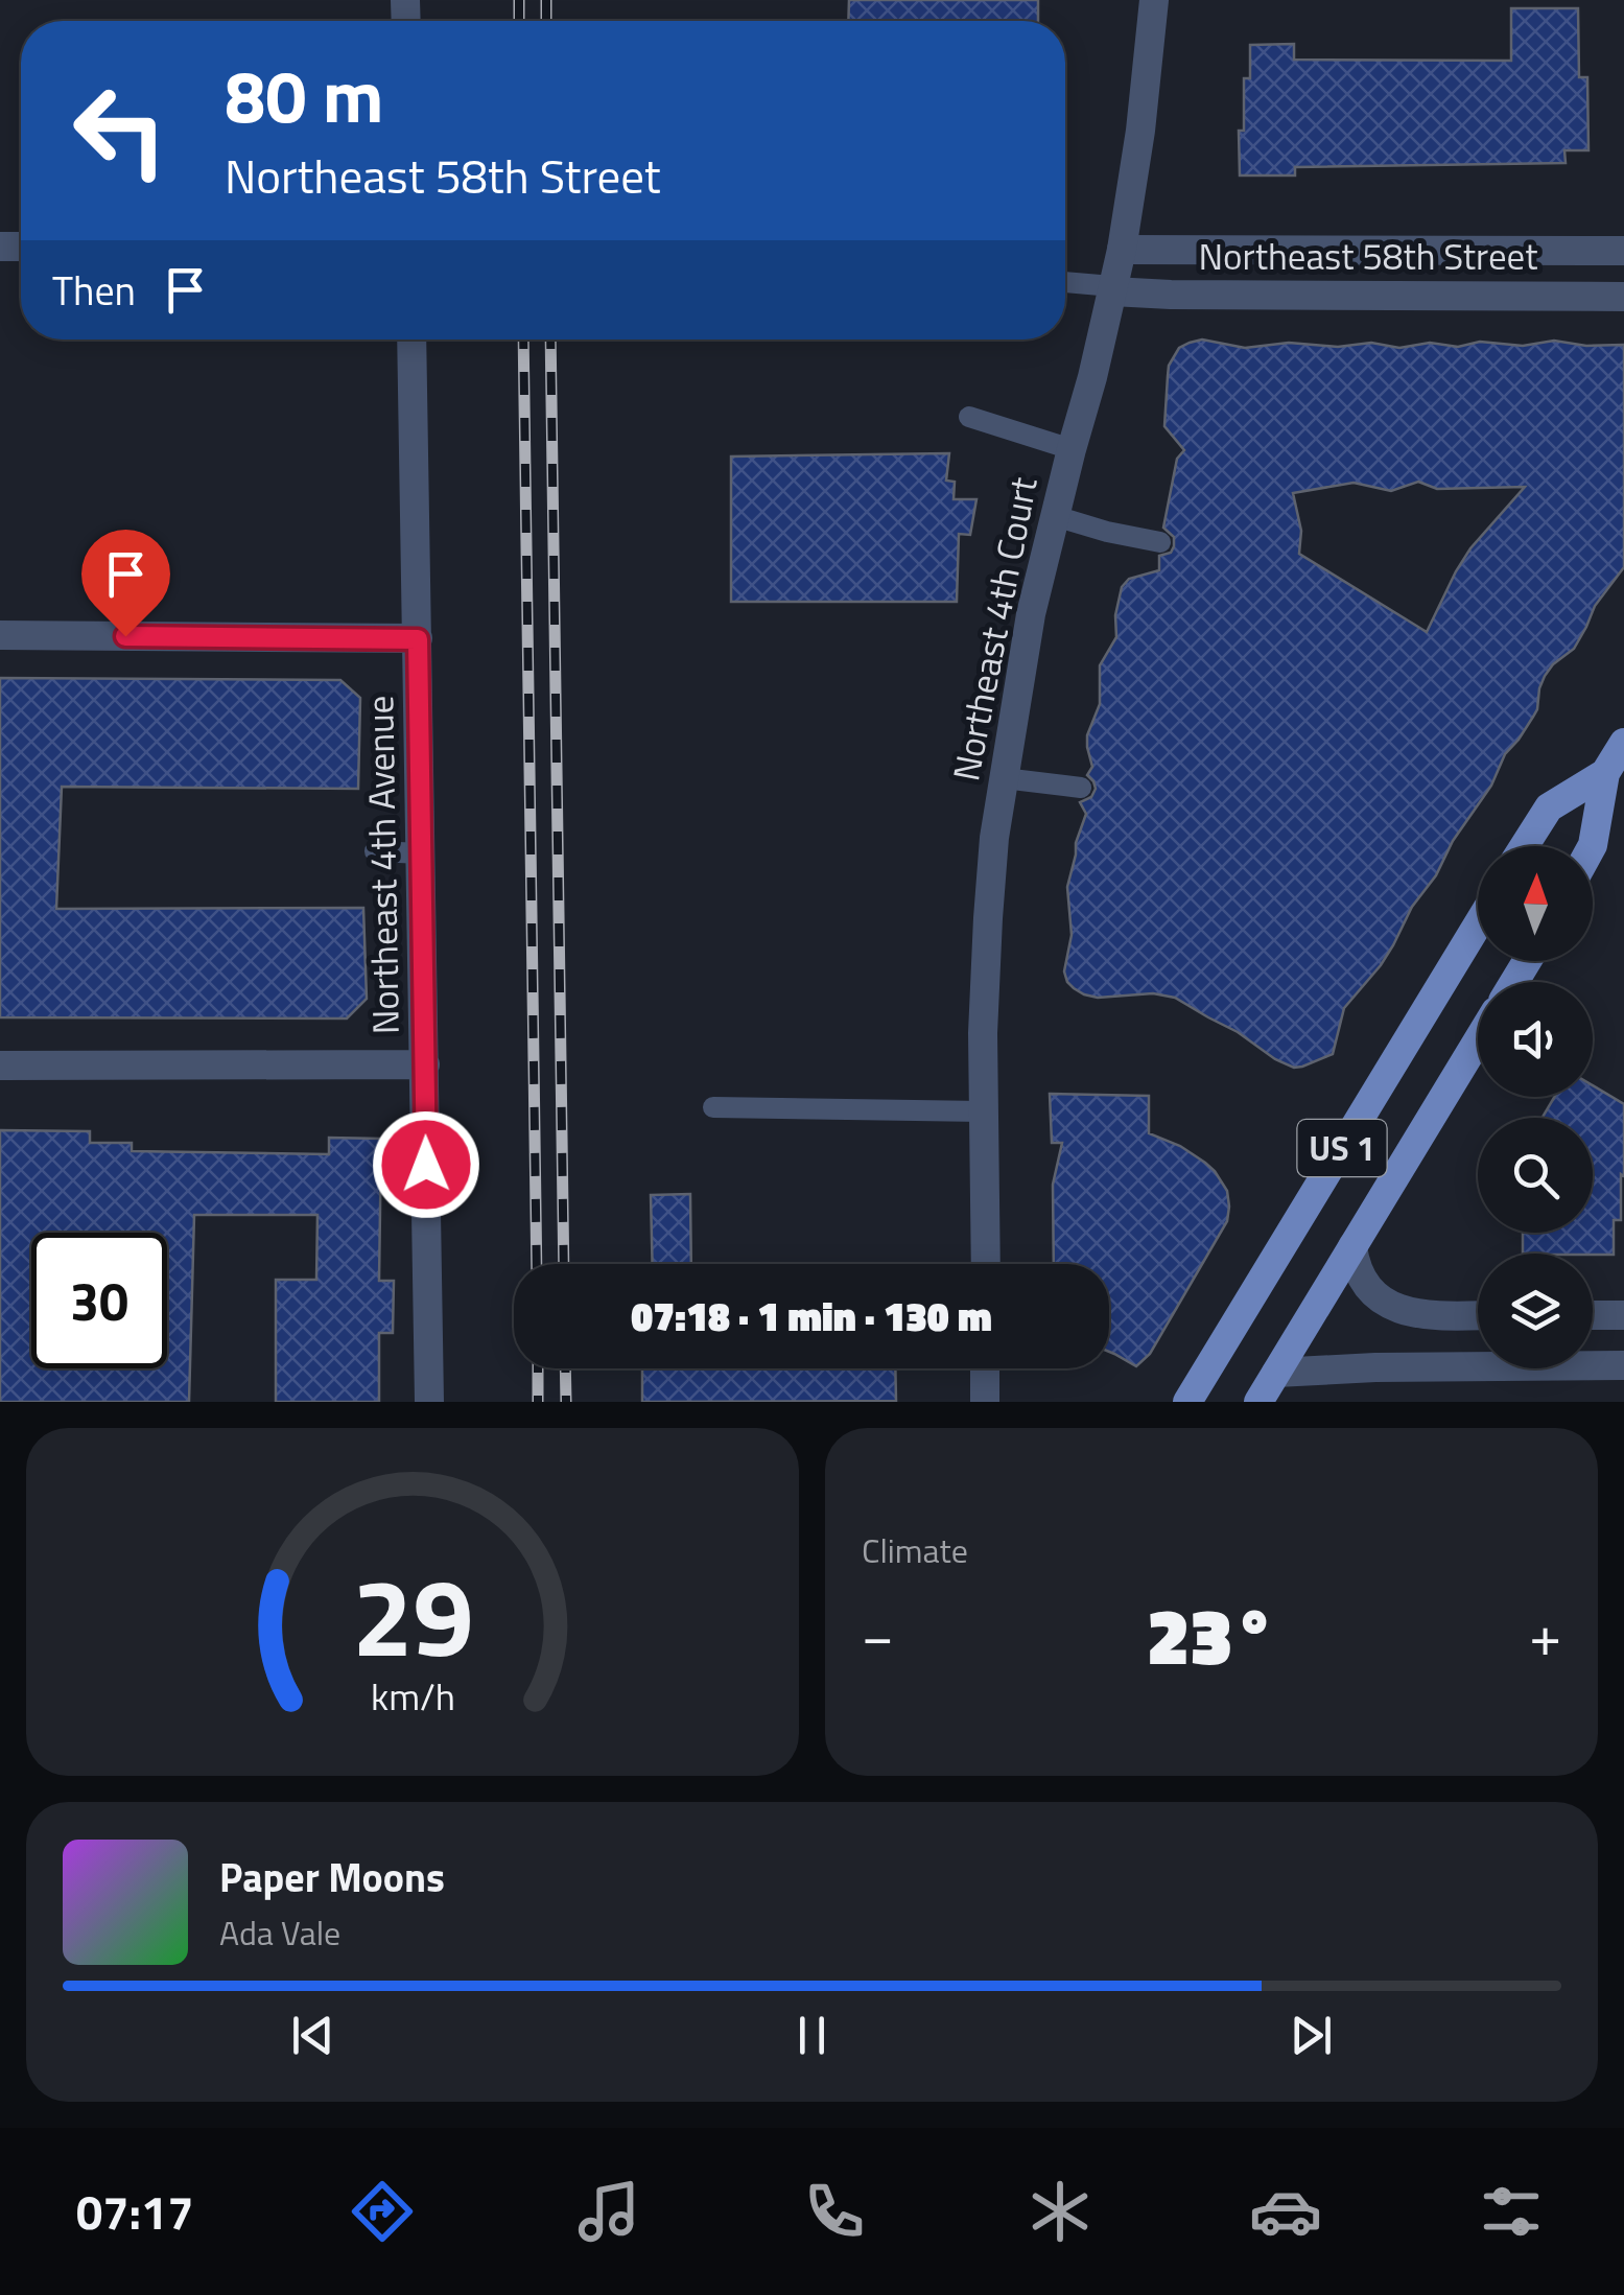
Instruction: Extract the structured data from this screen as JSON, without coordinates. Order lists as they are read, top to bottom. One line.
{"streets":{"main road":["US 1"],"street":["Northeast 58th Street","Northeast 4th Court","Northeast 4th Avenue"]},"crossings":[["Northeast 58th Street","Northeast 4th Court"]],"north":"top","page":{"turn":["80 m","Northeast 58th Street"],"then":"Then","limit":"30","trip":"07:18 · 1 min · 130 m","tile":"Climate","heat":["−","23°","+"],"song":["Paper Moons","Ada Vale"],"tabs":"07:17","gauge":["29","km/h"]}}
